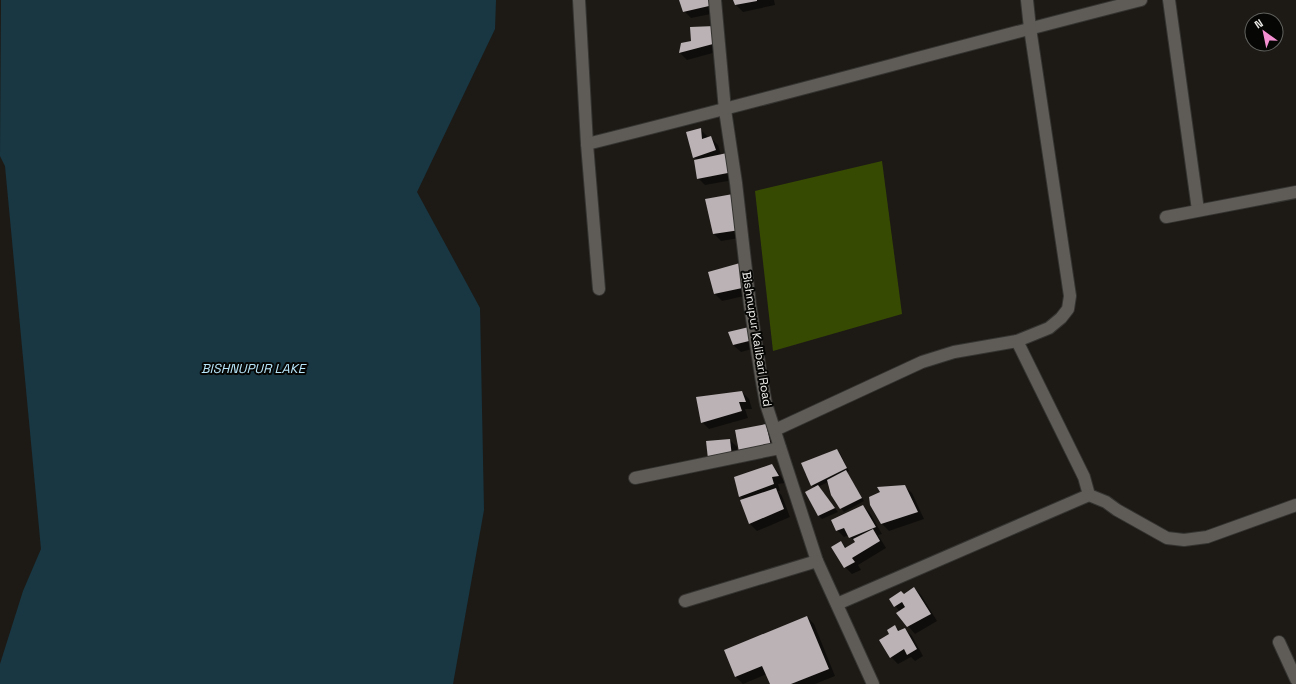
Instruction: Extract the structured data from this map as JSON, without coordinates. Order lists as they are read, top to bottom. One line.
{"streets":{"street":["Bishnupur Kalibari Road"]},"water":["BISHNUPUR LAKE"],"north":"top left"}
